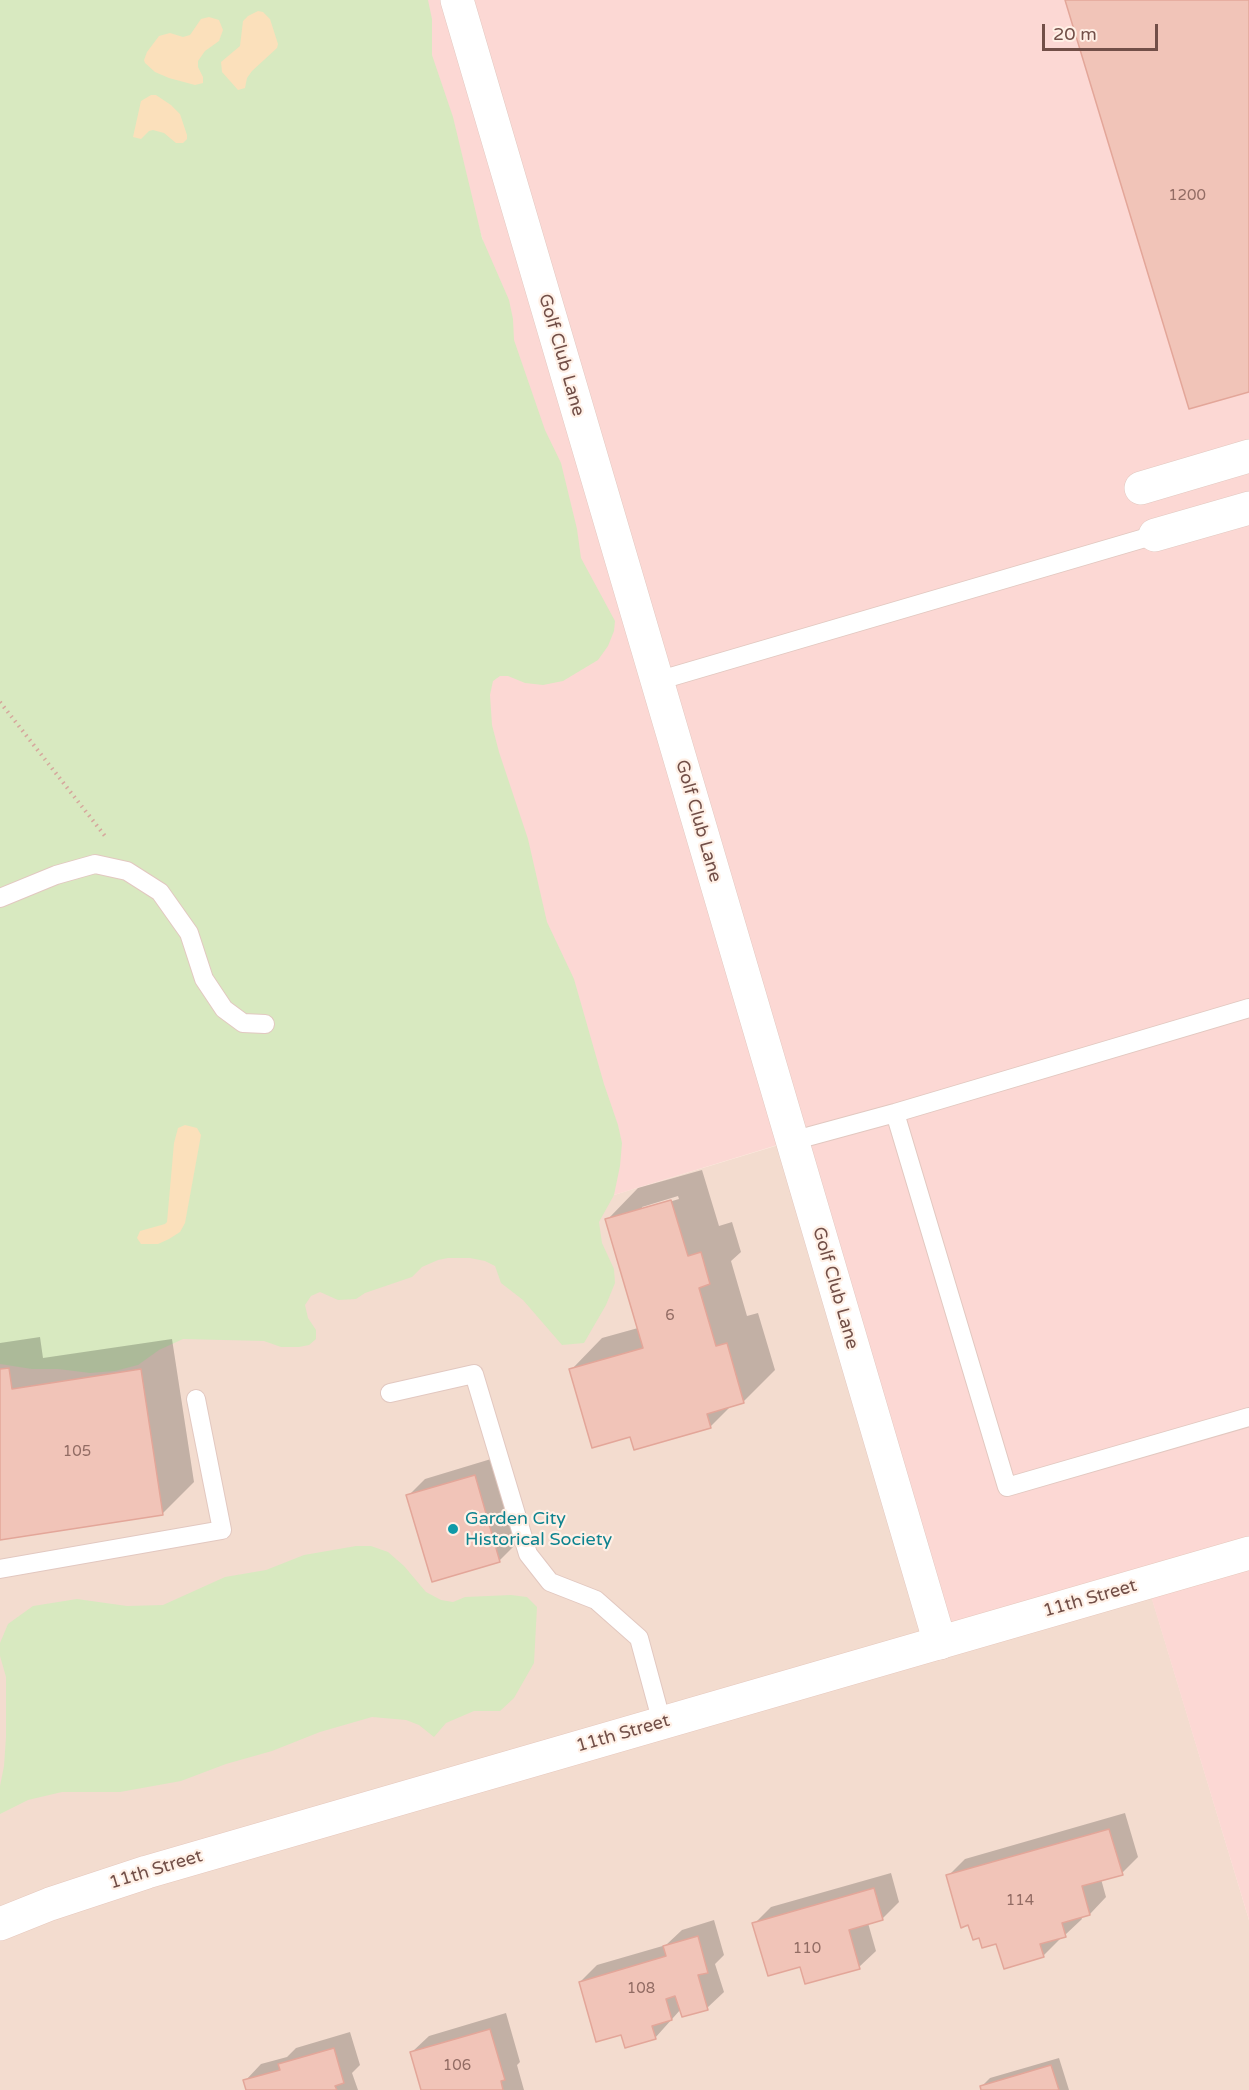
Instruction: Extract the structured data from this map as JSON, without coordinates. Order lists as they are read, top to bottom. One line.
{"streets":{"street":["Golf Club Lane","11th Street"]},"crossings":[["Golf Club Lane","11th Street"]],"places":["Garden City Historical Society"],"house_numbers":["1200","6","105","114","110","108","106"],"scale_bar":"20 m"}
